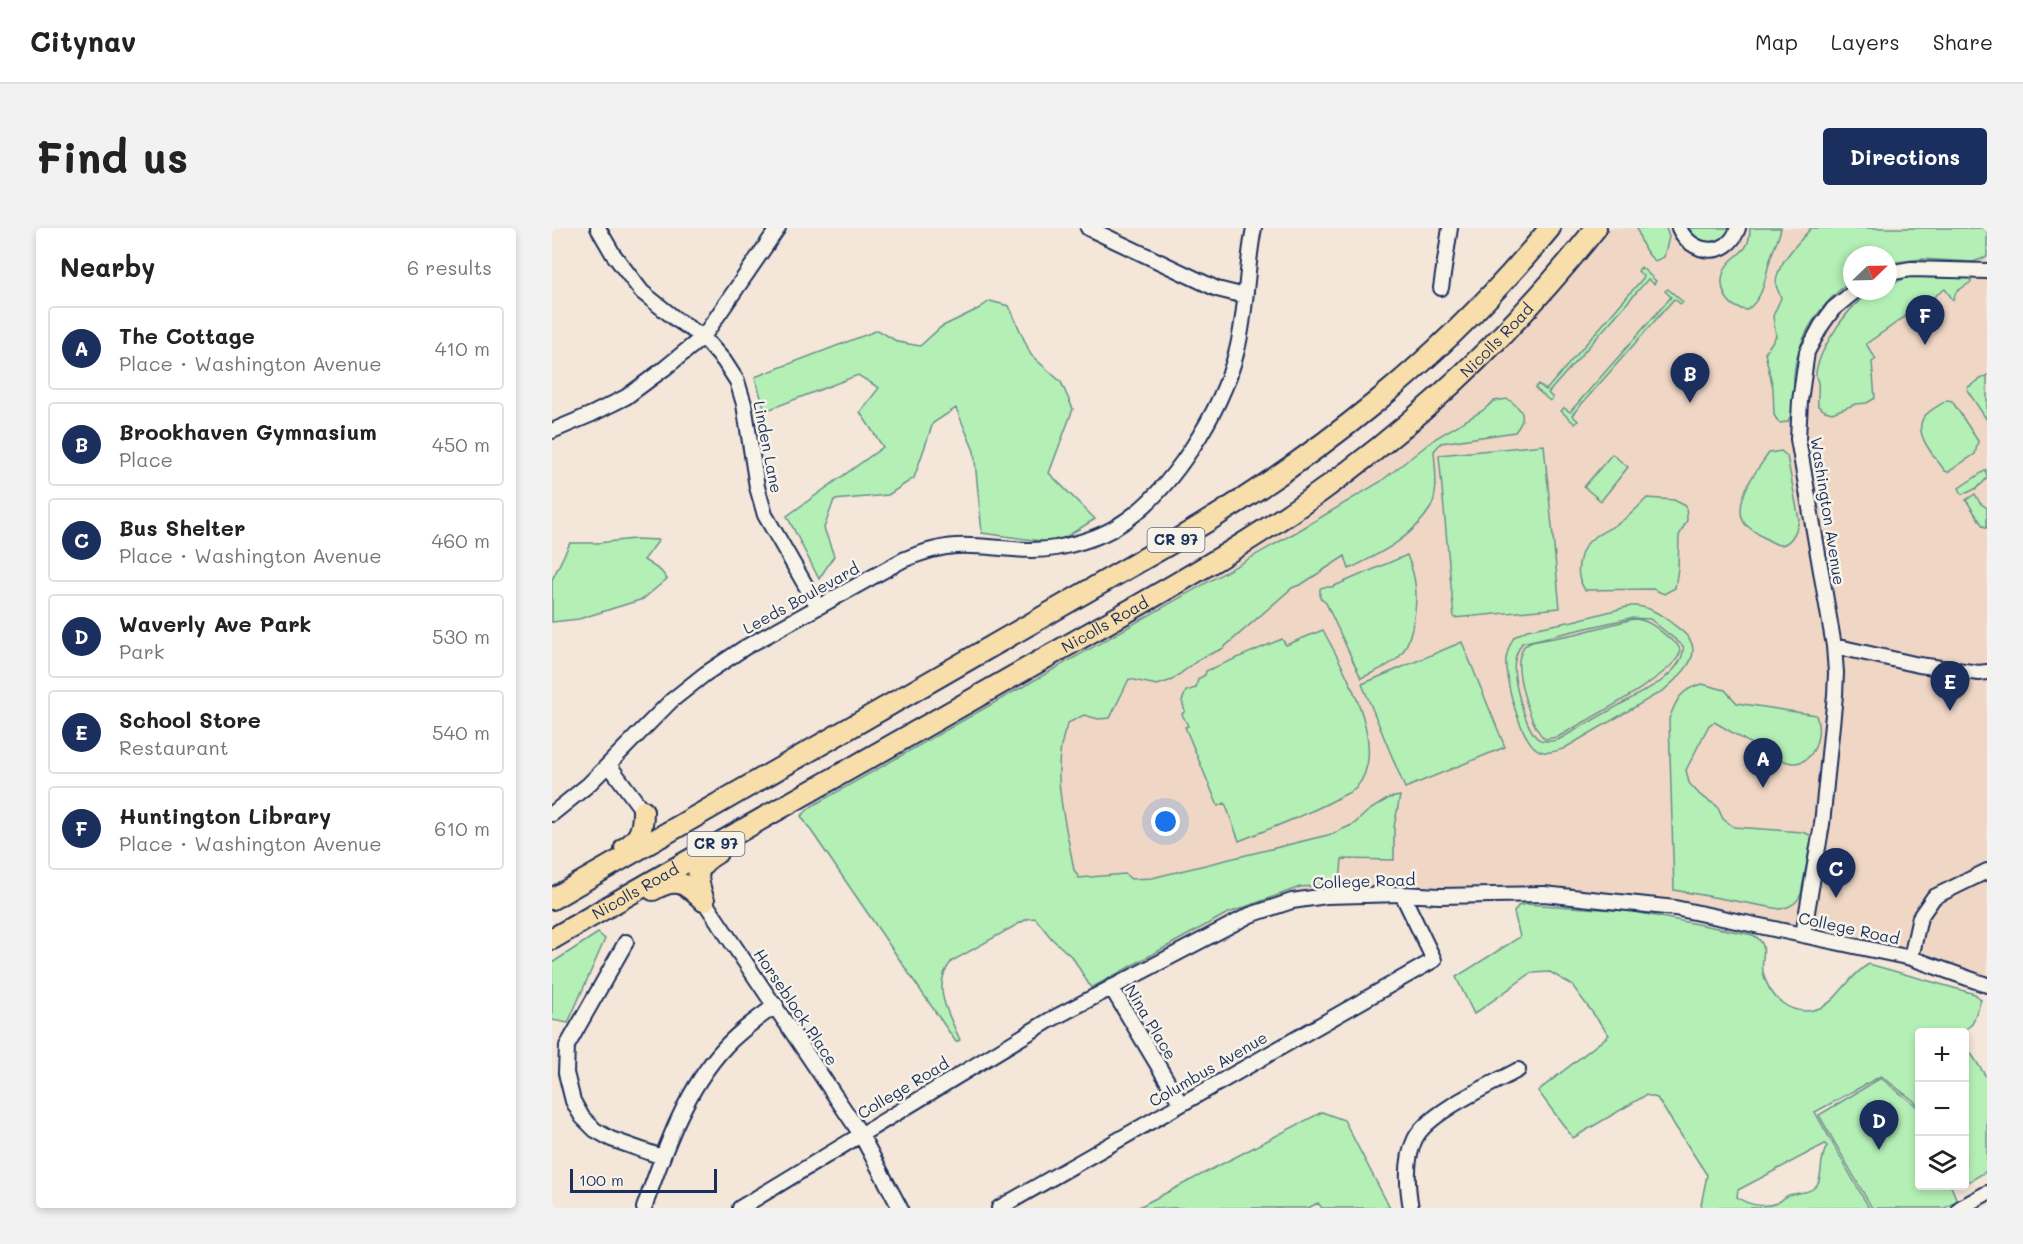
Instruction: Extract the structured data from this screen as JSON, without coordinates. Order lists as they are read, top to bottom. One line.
{"streets":{"highway":["Nicolls Road","CR 97"],"street":["Linden Lane","Washington Avenue","Leeds Boulevard","College Road","Horseblock Place","Nina Place","Columbus Avenue"]},"crossings":[["Linden Lane","Leeds Boulevard"],["Washington Avenue","College Road"],["College Road","Horseblock Place"],["College Road","Nina Place"],["College Road","Columbus Avenue"],["Nina Place","Columbus Avenue"]],"scale_bar":"100 m","north":"top right","page":{"header":"Citynav","nav":["Map","Layers","Share"],"buttons":"Directions","title":"Find us","heading":["Nearby","6 results"],"pins":["F","B","E","A","C","D"],"list":[{"mark":"A","name":"The Cottage","note":"Place · Washington Avenue","value":"410 m"},{"mark":"B","name":"Brookhaven Gymnasium","note":"Place","value":"450 m"},{"mark":"C","name":"Bus Shelter","note":"Place · Washington Avenue","value":"460 m"},{"mark":"D","name":"Waverly Ave Park","note":"Park","value":"530 m"},{"mark":"E","name":"School Store","note":"Restaurant","value":"540 m"},{"mark":"F","name":"Huntington Library","note":"Place · Washington Avenue","value":"610 m"}],"map_buttons":["+","−"],"scale":"100 m"}}
